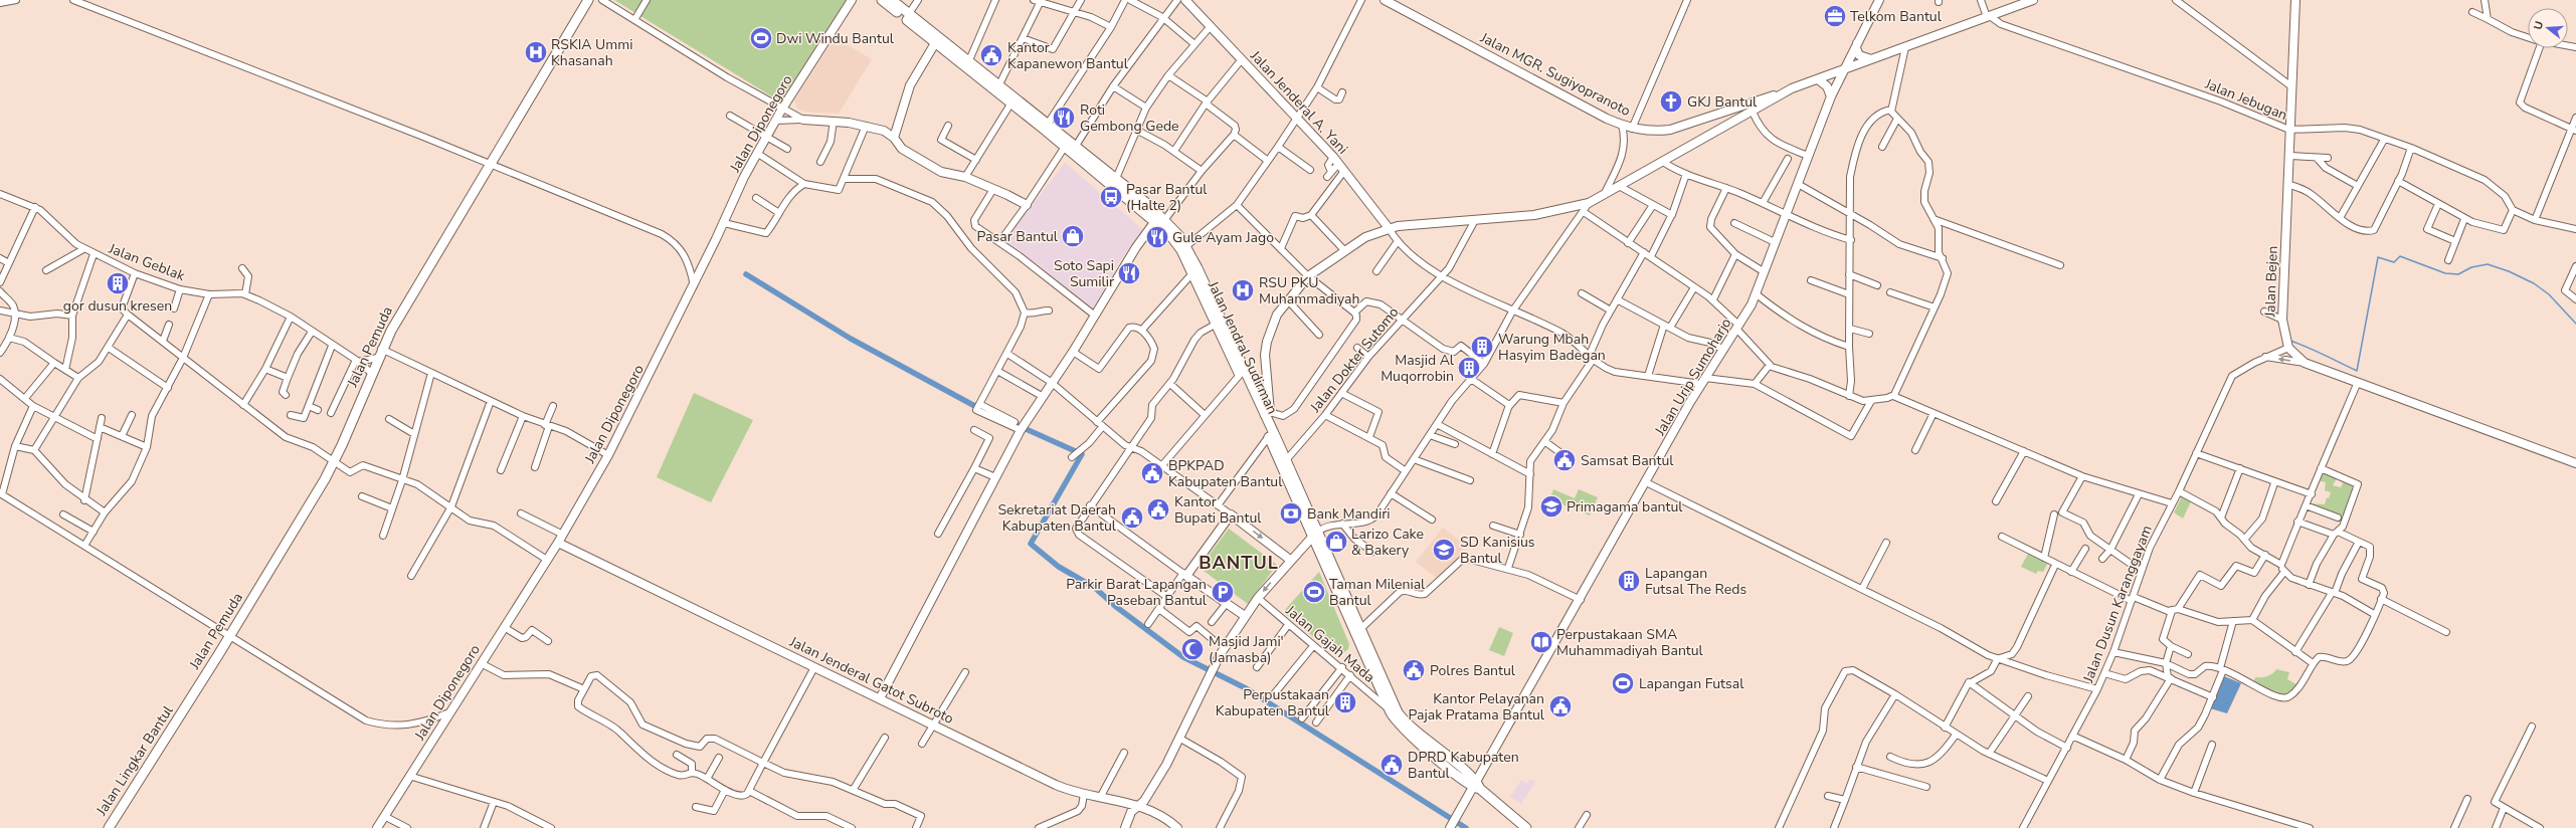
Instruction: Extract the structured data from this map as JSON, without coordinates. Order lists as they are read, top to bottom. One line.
{"streets":{"main road":["Jalan MGR. Sugiyopranoto","Jalan Jenderal A. Yani","Jalan Diponegoro","Jalan Bejen","Jalan Pemuda","Jalan Jendral Sudirman","Jalan Urip Sumoharjo","Jalan Jenderal Gatot Subroto","Jalan Lingkar Bantul"],"street":["Jalan Jebugan","Jalan Geblak","Jalan Dokter Sutomo","Jalan Dusun Karanggayam","Jalan Gajah Mada"]},"crossings":[["Jalan Jebugan","Jalan Bejen"],["Jalan Diponegoro","Jalan Jenderal Gatot Subroto"],["Jalan Geblak","Jalan Pemuda"],["Jalan Bejen","Jalan Dusun Karanggayam"],["Jalan Pemuda","Jalan Lingkar Bantul"],["Jalan Jendral Sudirman","Jalan Dokter Sutomo"],["Jalan Jendral Sudirman","Jalan Urip Sumoharjo"],["Jalan Jendral Sudirman","Jalan Gajah Mada"]],"districts":["BANTUL"],"places":{"office":["Telkom Bantul"],"sports":["Dwi Windu Bantul","Taman Milenial Bantul","Lapangan Futsal"],"hospital":["RSKIA Ummi Khasanah","RSU PKU Muhammadiyah"],"public building":["Kantor Kapanewon Bantul","Samsat Bantul","BPKPAD Kabupaten Bantul","Kantor Bupati Bantul","Sekretariat Daerah Kabupaten Bantul","Polres Bantul","Kantor Pelayanan Pajak Pratama Bantul","DPRD Kabupaten Bantul"],"church":["GKJ Bantul"],"restaurant":["Roti Gembong Gede","Gule Ayam Jago","Soto Sapi Sumilir"],"bus stop":["Pasar Bantul (Halte 2)"],"shop":["Pasar Bantul","Larizo Cake & Bakery"],"building":["gor dusun kresen","Warung Mbah Hasyim Badegan","Masjid Al Muqorrobin","Lapangan Futsal The Reds","Perpustakaan Kabupaten Bantul"],"school or university":["Primagama bantul","SD Kanisius Bantul"],"bank":["Bank Mandiri"],"parking":["Parkir Barat Lapangan Paseban Bantul"],"library":["Perpustakaan SMA Muhammadiyah Bantul"],"mosque":["Masjid Jami' (Jamasba)"]},"north":"left"}
